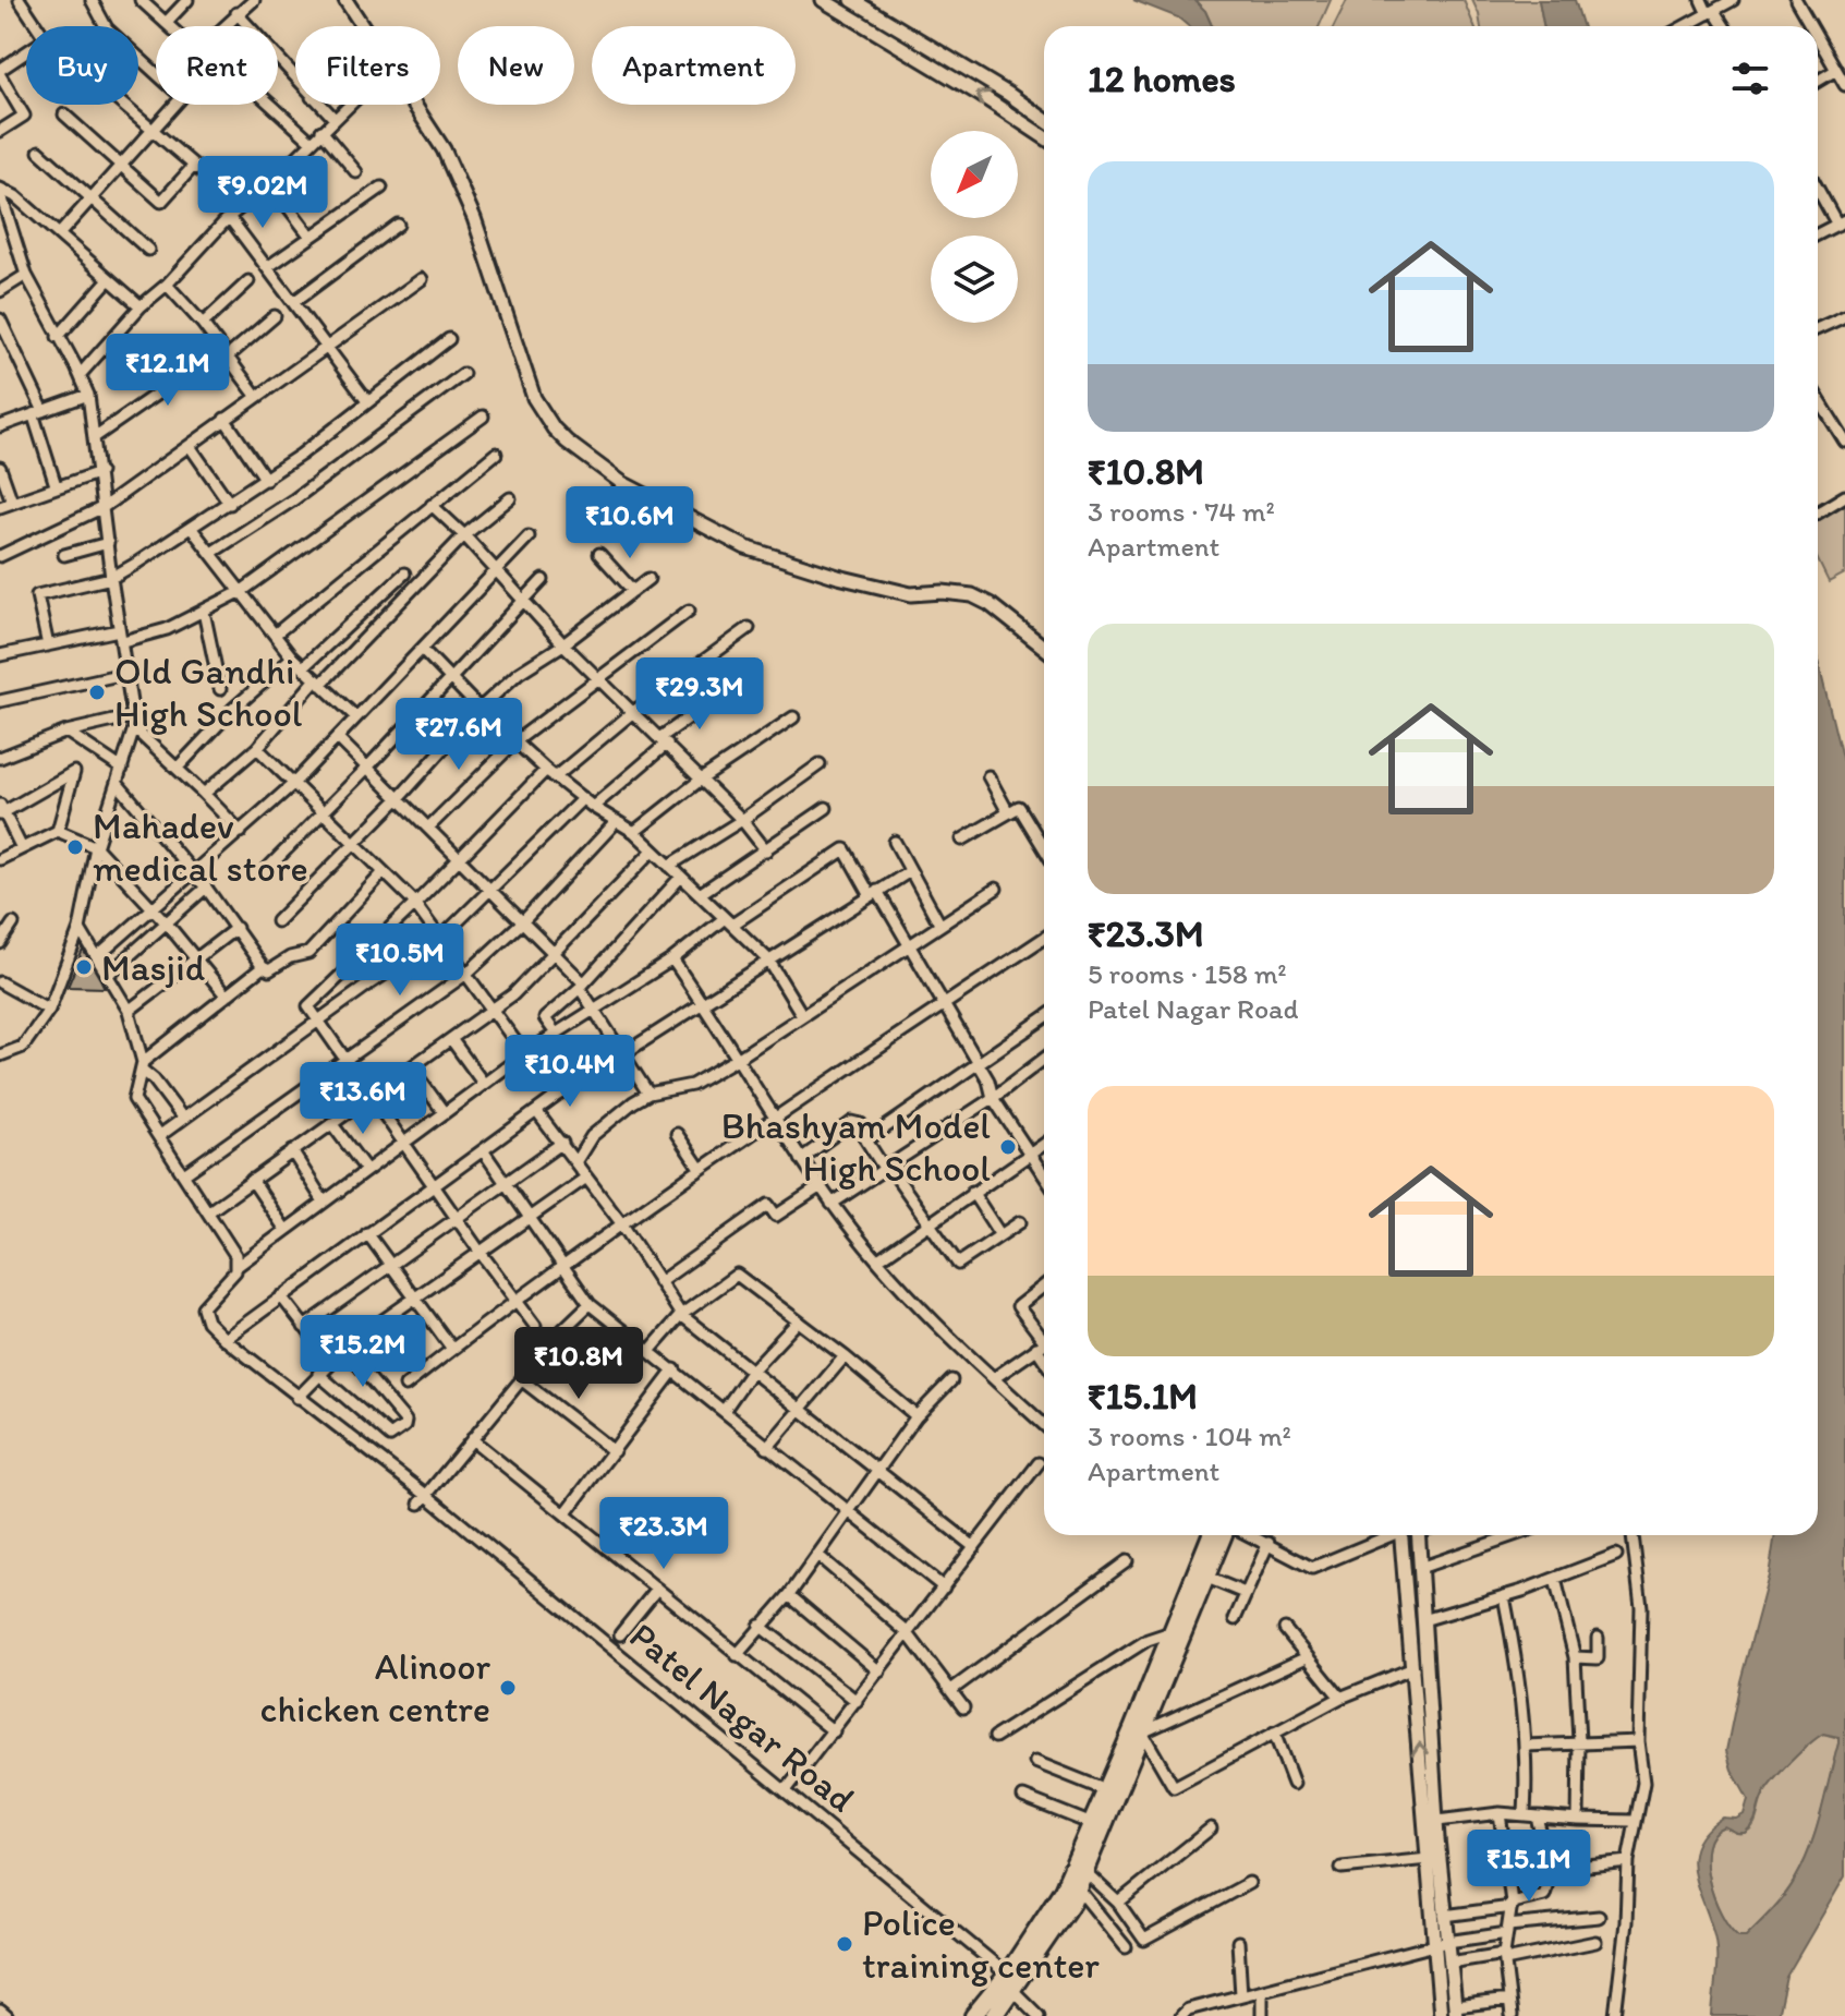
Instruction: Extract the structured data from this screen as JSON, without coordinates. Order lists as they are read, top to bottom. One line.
{"streets":{"street":["Patel Nagar Road"]},"places":["Old Gandhi High School","Mahadev medical store","Masjid","Bhashyam Model High School","Alinoor chicken centre","Police training center"],"north":"bottom left","page":{"chip":["Buy","Rent","Filters","New","Apartment"],"heading":"12 homes","list":[{"name":"₹10.8M","note":"3 rooms · 74 m² · Apartment"},{"name":"₹23.3M","note":"5 rooms · 158 m² · Patel Nagar Road"},{"name":"₹15.1M","note":"3 rooms · 104 m² · Apartment"}],"price":["₹9.02M","₹12.1M","₹10.6M","₹29.3M","₹27.6M","₹10.5M","₹10.4M","₹13.6M","₹15.2M","₹10.8M","₹23.3M","₹15.1M"]}}
